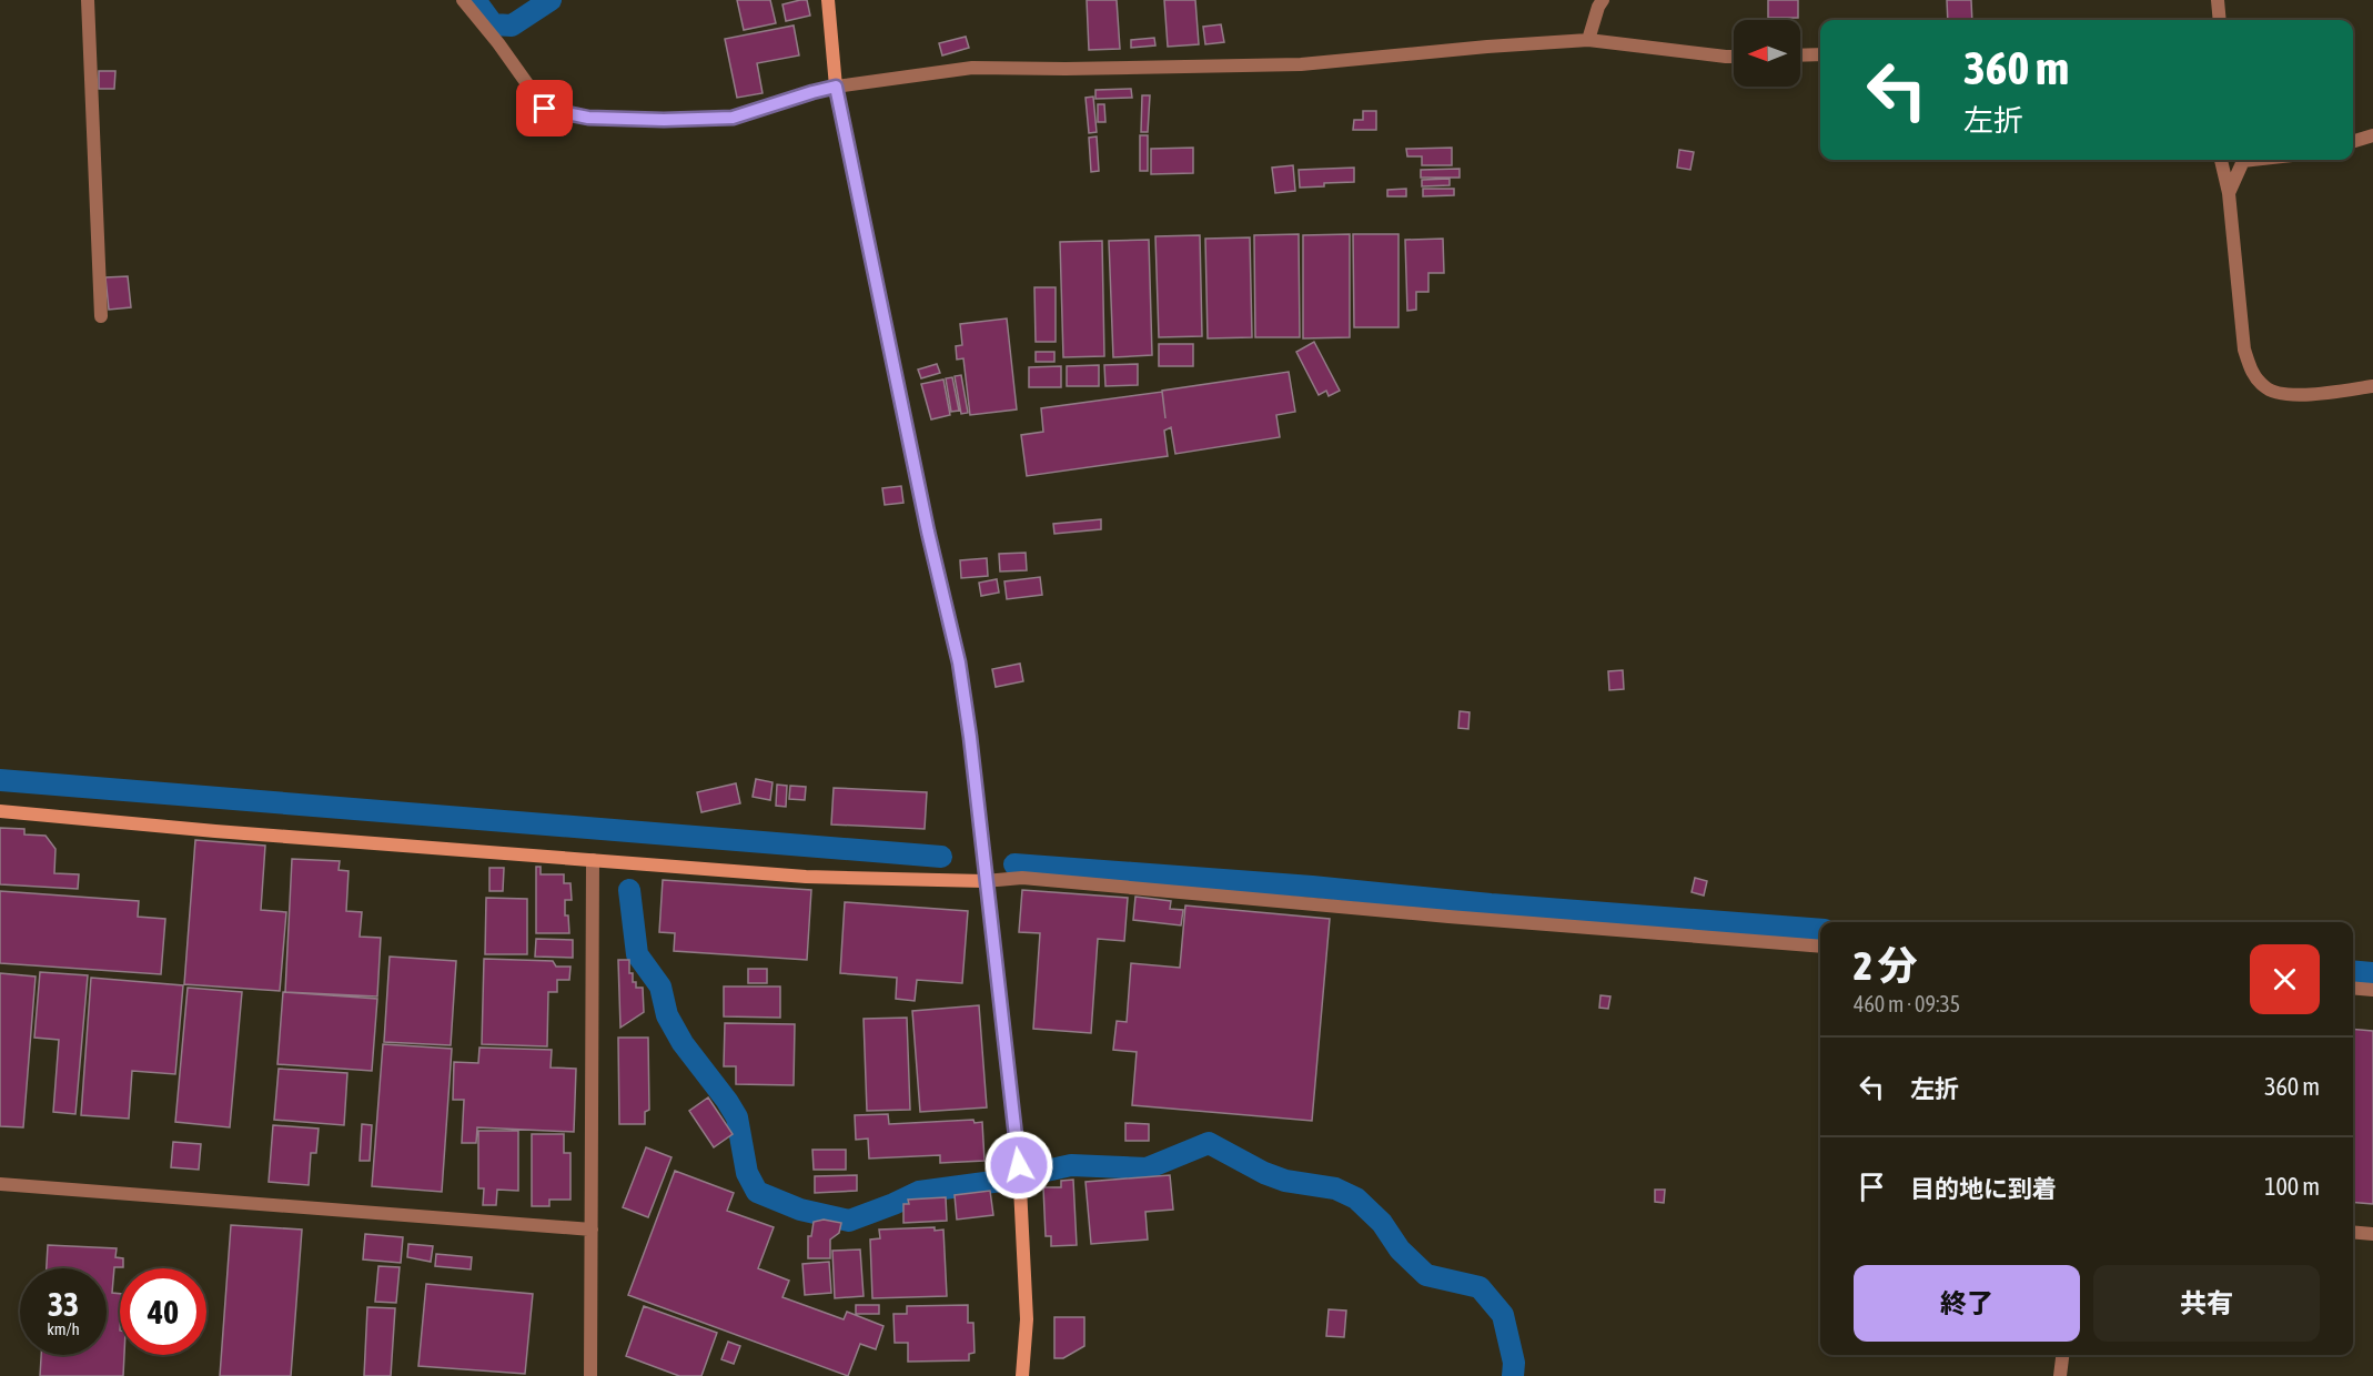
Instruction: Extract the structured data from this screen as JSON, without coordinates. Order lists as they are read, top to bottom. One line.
{"north":"left","page":{"turn":["360 m","左折"],"heading":["2 分","460 m · 09:35"],"list":[{"name":"左折","value":"360 m"},{"name":"目的地に到着","value":"100 m"}],"buttons":["終了","共有"],"speed":"33 km/h","limit":"40"}}
